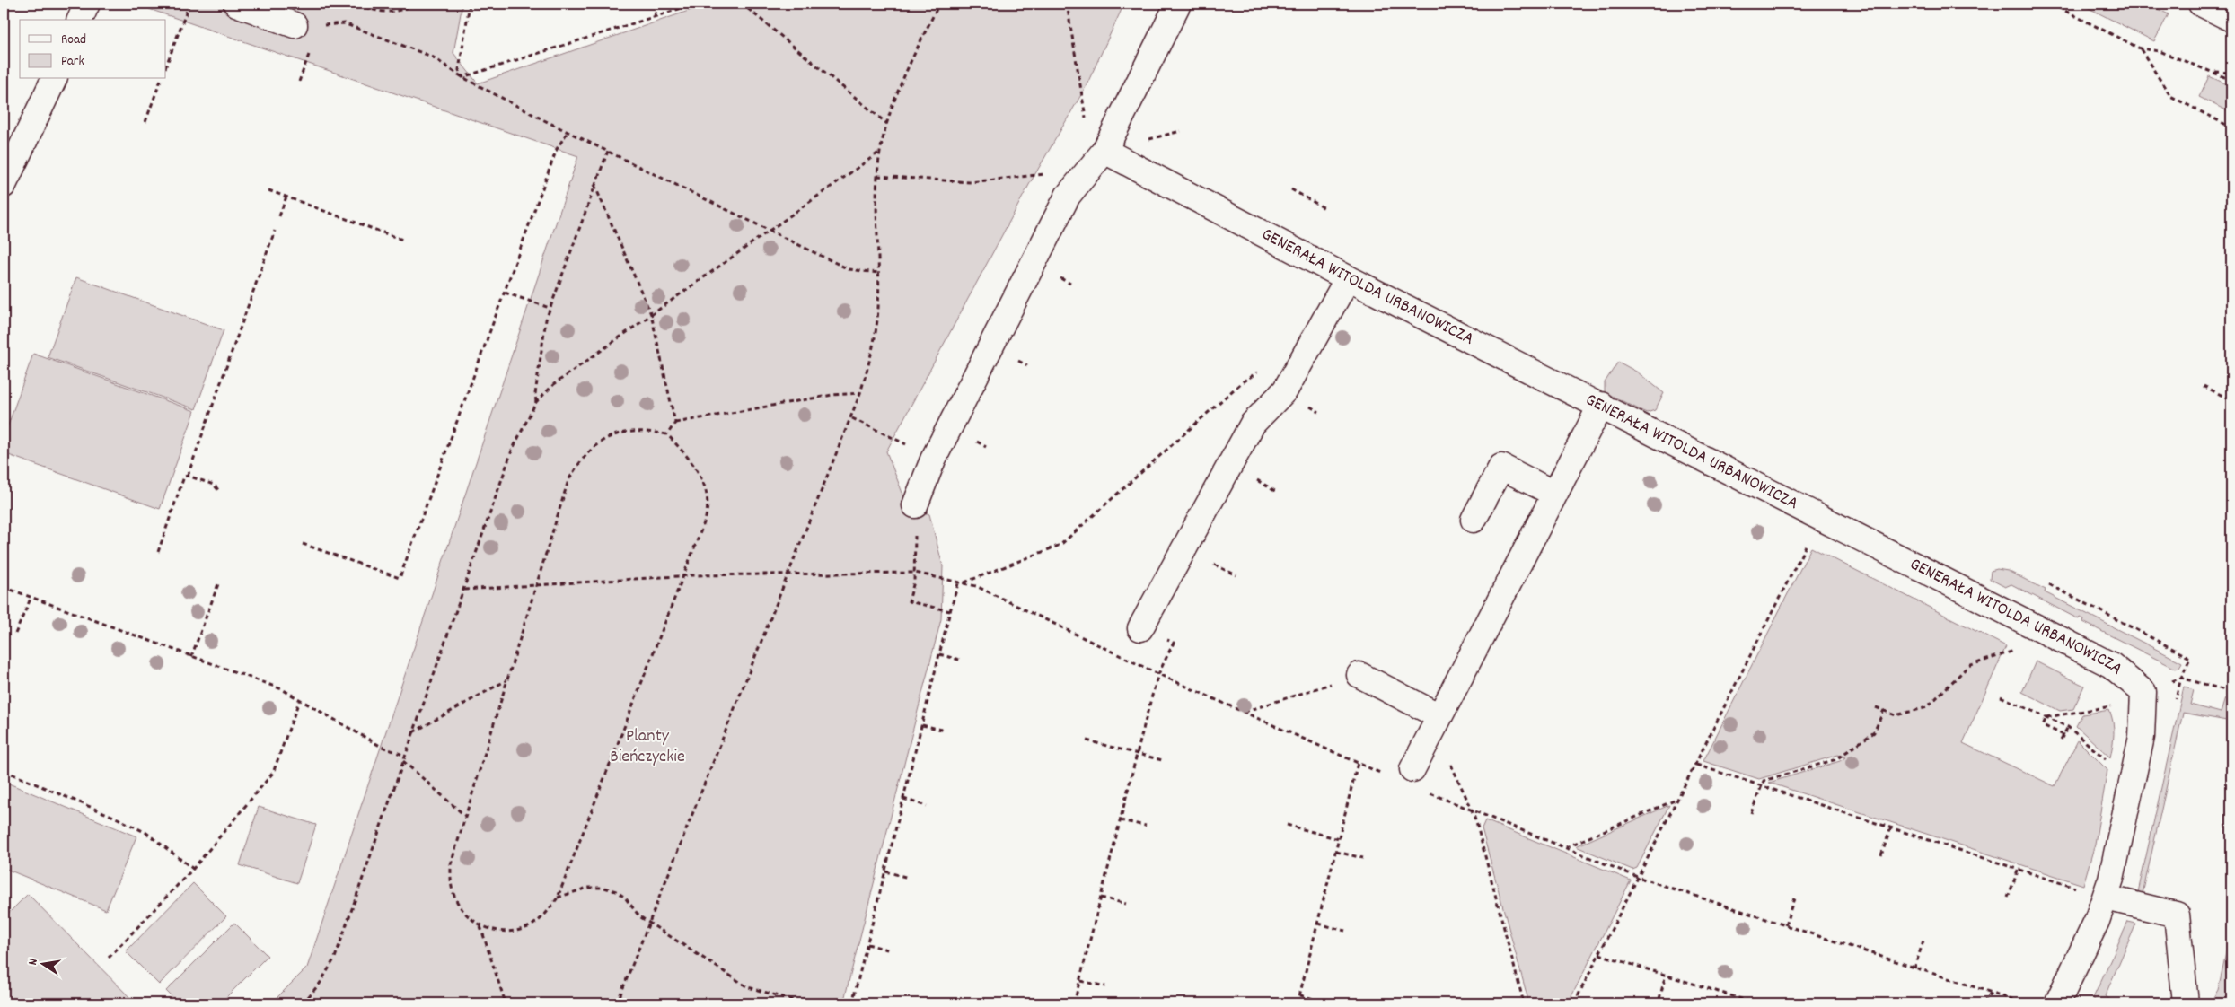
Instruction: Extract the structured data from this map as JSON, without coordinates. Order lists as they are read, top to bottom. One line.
{"streets":{"street":["GENERAŁA WITOLDA URBANOWICZA"]},"parks":["Planty Bieńczyckie"],"legend":["Road","Park"],"north":"left"}
